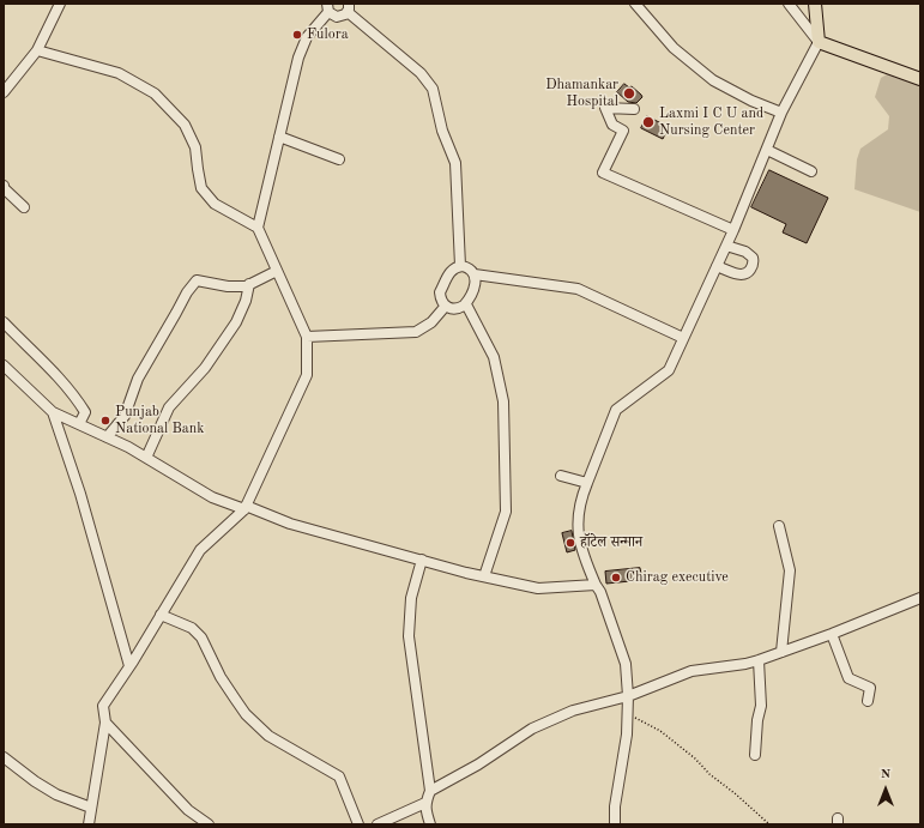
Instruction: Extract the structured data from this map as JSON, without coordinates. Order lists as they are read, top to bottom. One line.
{"places":["Fulora","Dhamankar Hospital","Laxmi I C U and Nursing Center","Punjab National Bank","हॉटेल सन्मान","Chirag executive"],"north":"top"}
